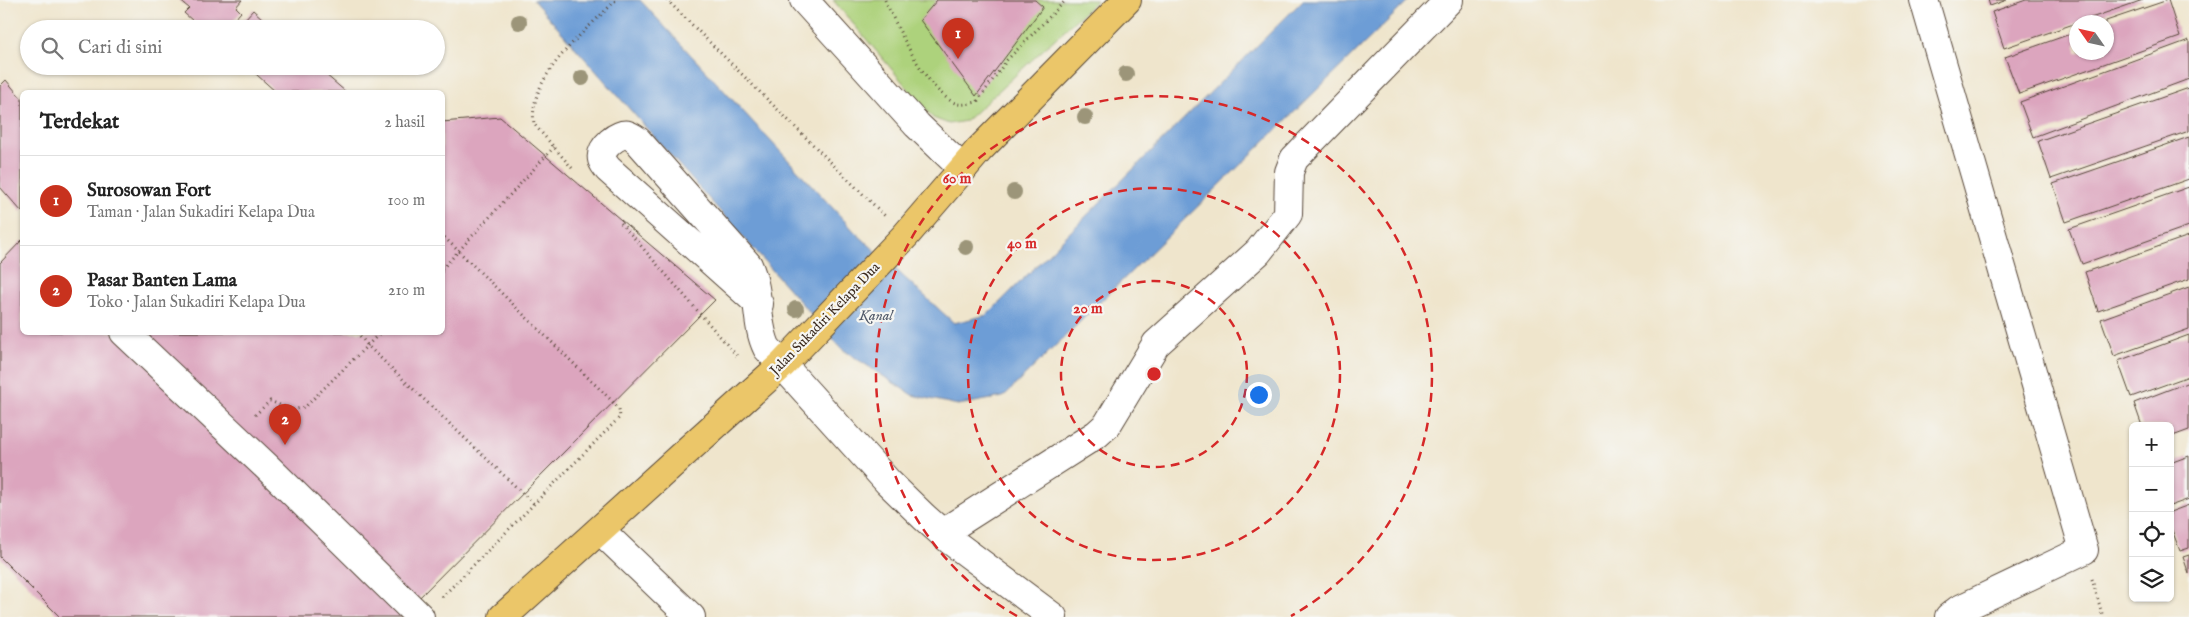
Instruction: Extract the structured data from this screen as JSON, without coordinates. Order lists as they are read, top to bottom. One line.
{"streets":{"main road":["Jalan Sukadiri Kelapa Dua"]},"water":["Kanal"],"north":"top left","page":{"pins":["1","2"],"search":"Cari di sini","heading":["Terdekat","2 hasil"],"list":[{"mark":"1","name":"Surosowan Fort","note":"Taman · Jalan Sukadiri Kelapa Dua","value":"100 m"},{"mark":"2","name":"Pasar Banten Lama","note":"Toko · Jalan Sukadiri Kelapa Dua","value":"210 m"}],"map_buttons":["+","−"]},"rings":["60 m","40 m","20 m"]}
